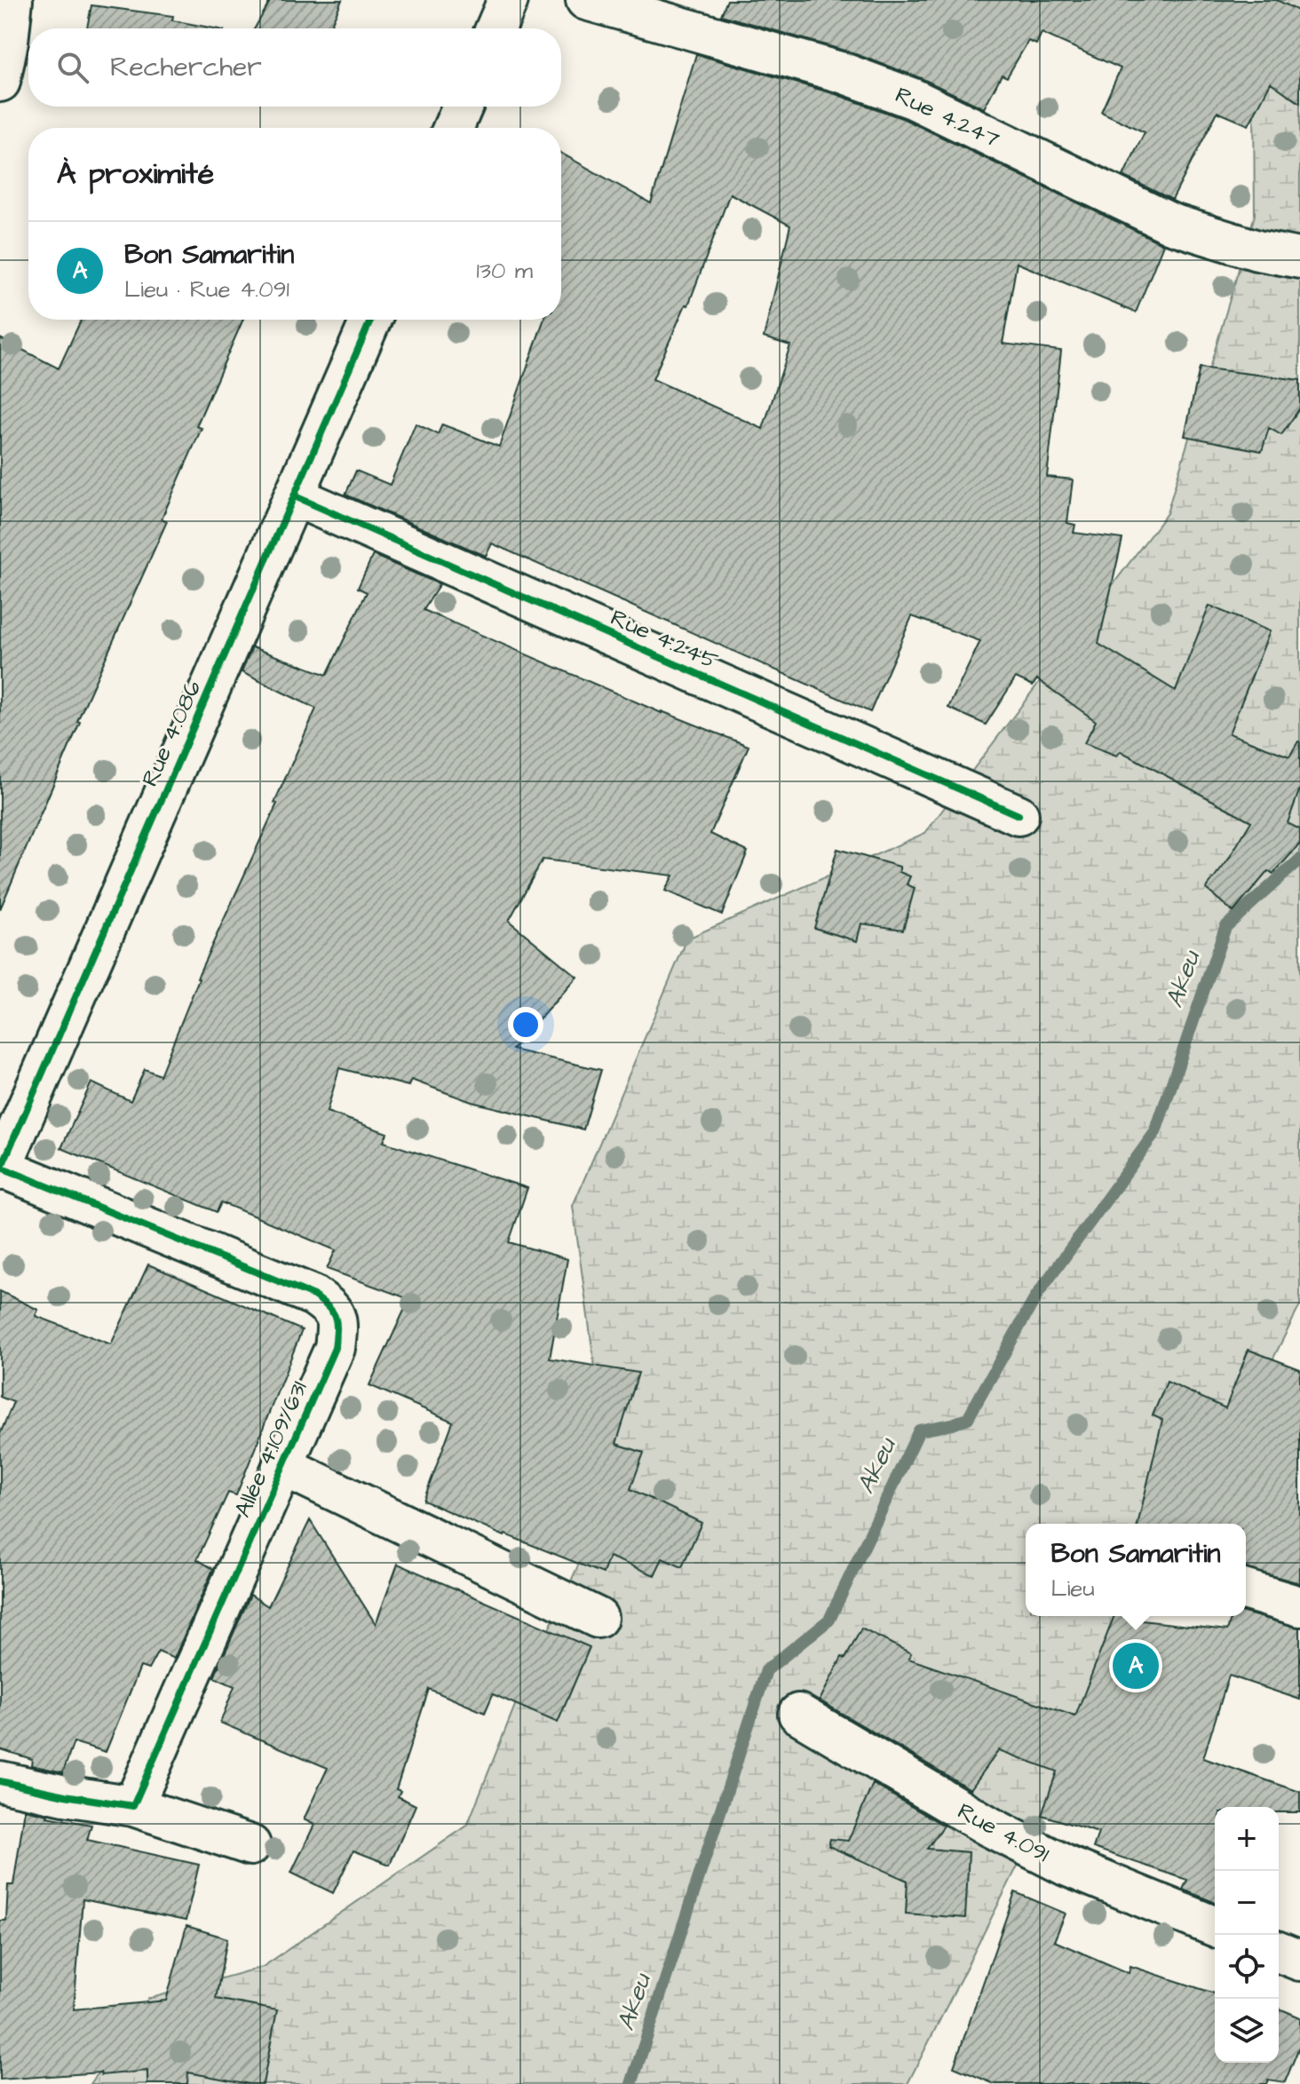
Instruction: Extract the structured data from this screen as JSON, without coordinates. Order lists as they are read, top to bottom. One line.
{"streets":{"street":["Rue 4.247","Rue 4.245","Rue 4.086","Allée 4.109/631","Rue 4.091"]},"crossings":[["Rue 4.245","Rue 4.086"],["Rue 4.086","Allée 4.109/631"]],"water":["Akeu"],"page":{"search":"Rechercher","heading":"À proximité","list":[{"mark":"A","name":"Bon Samaritin","note":"Lieu · Rue 4.091","value":"130 m"}],"popup":["Bon Samaritin","Lieu"],"pins":"A","map_buttons":["+","−"]}}
